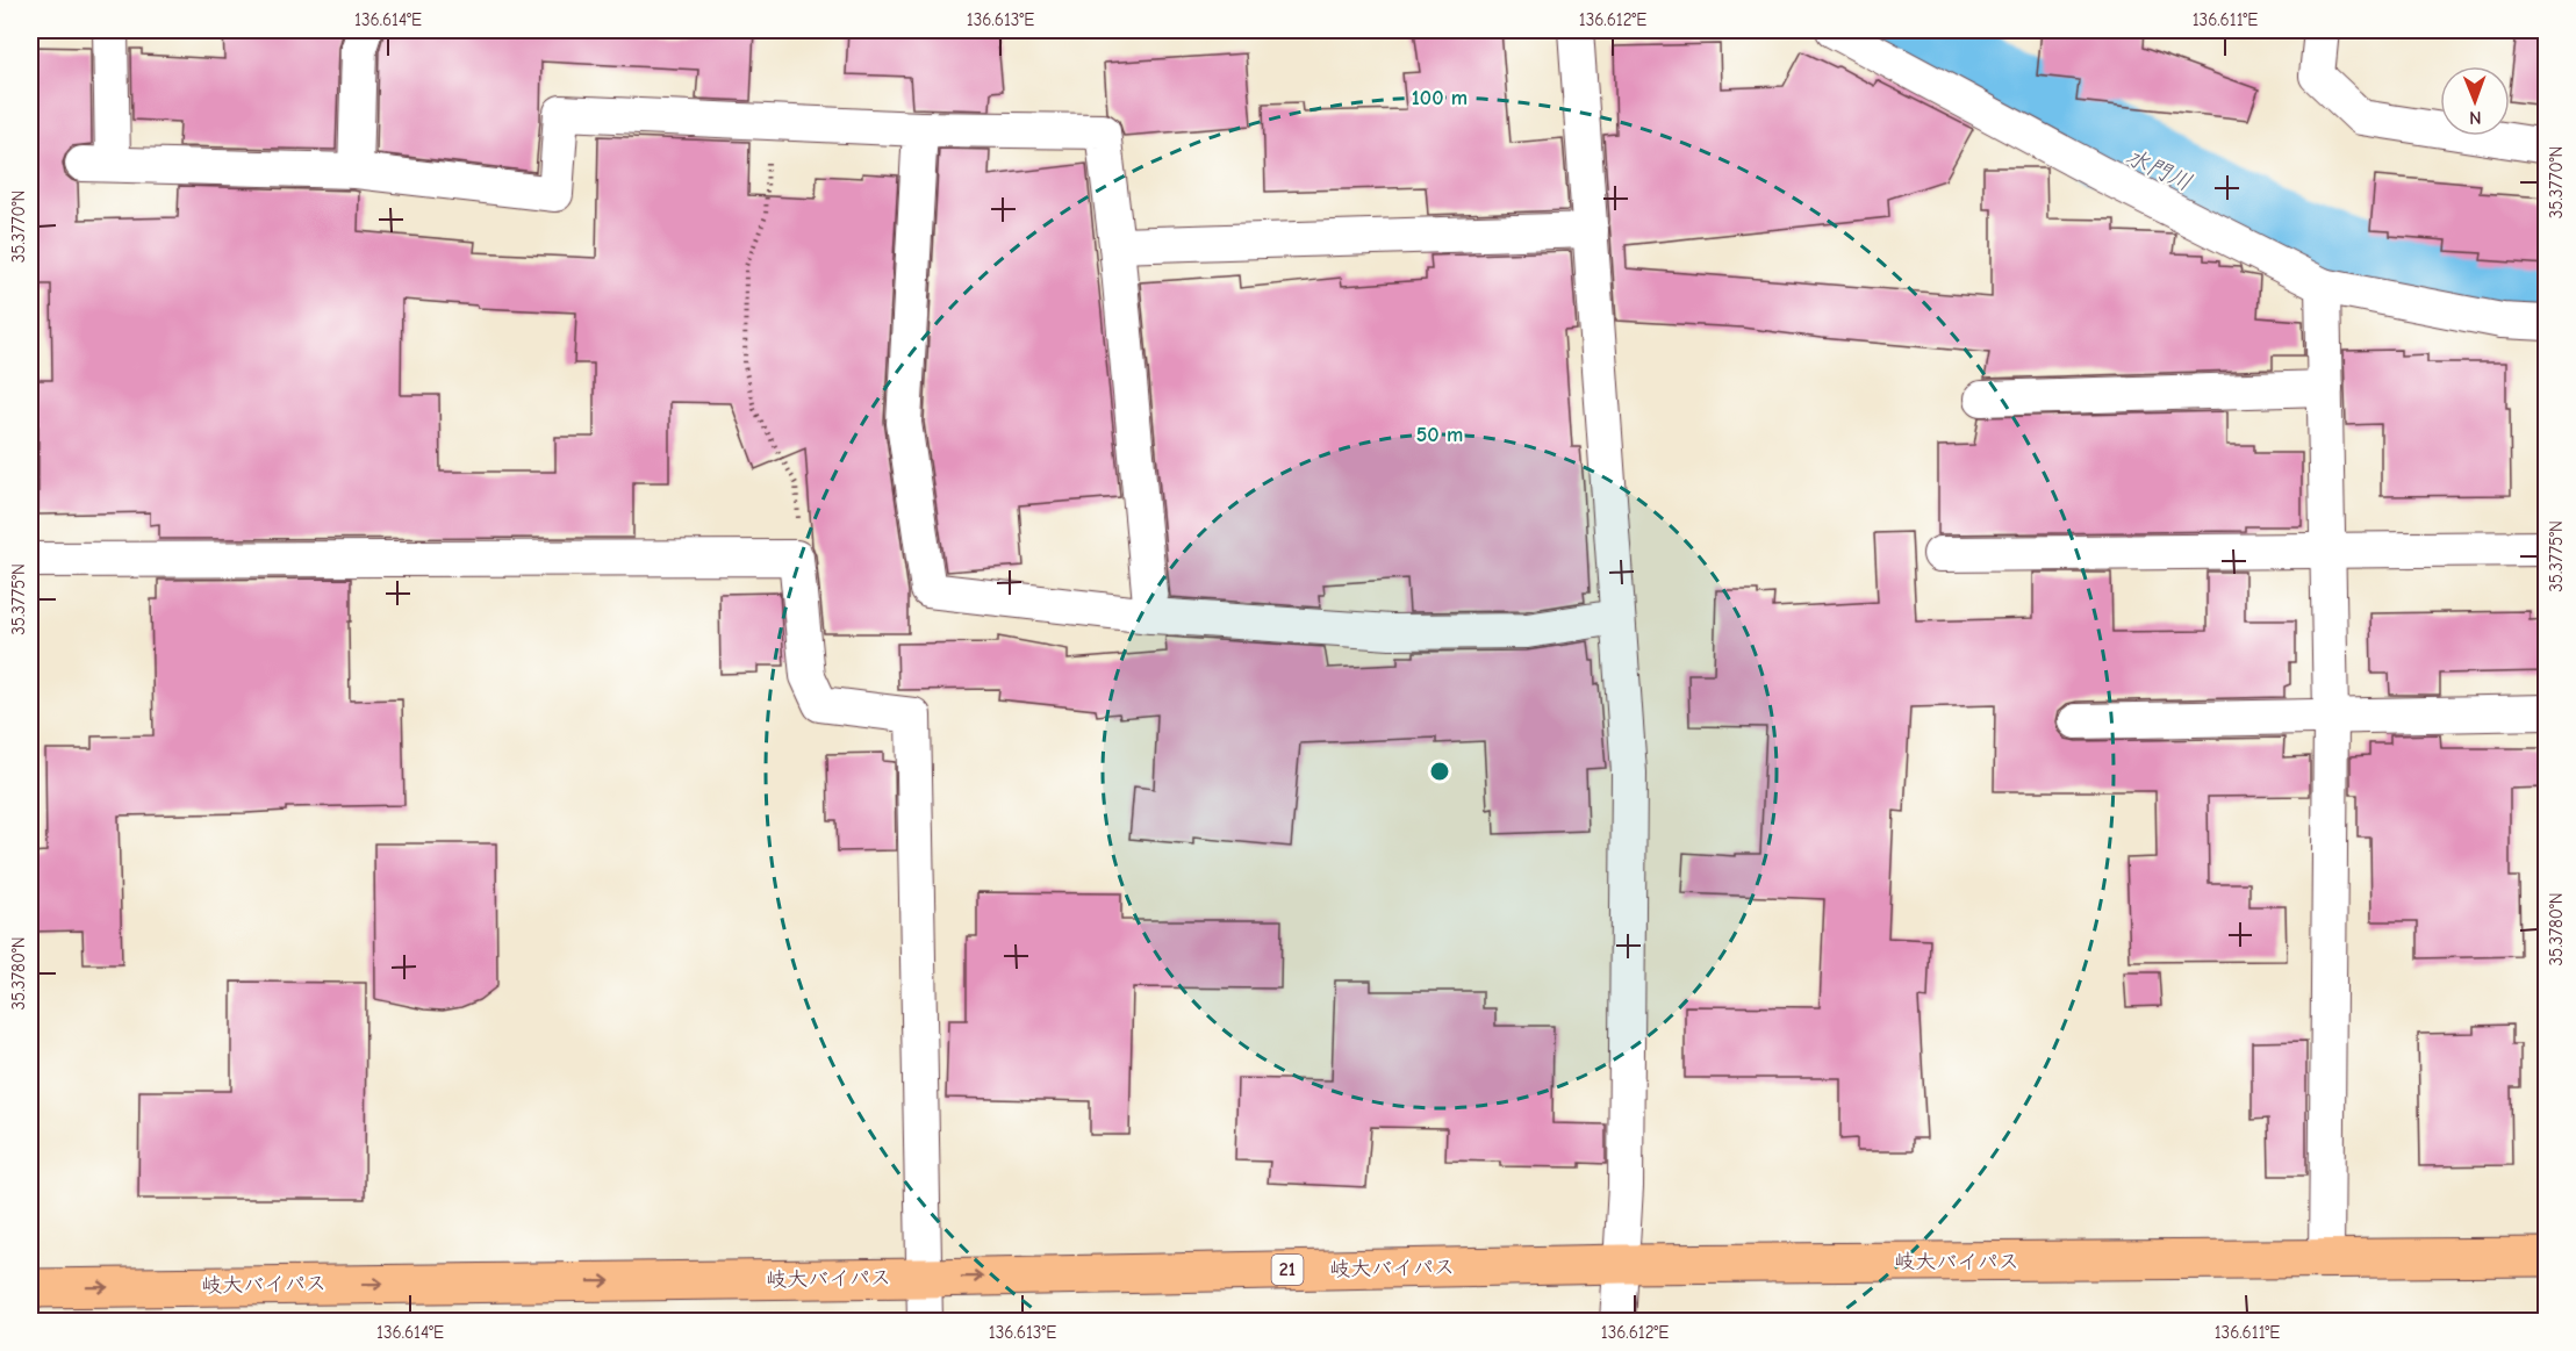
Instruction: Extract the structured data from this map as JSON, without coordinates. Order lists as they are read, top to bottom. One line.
{"streets":{"highway":["岐大バイパス","21"]},"one_way":["岐大バイパス"],"water":["水門川"],"north":"bottom","coordinates":["136.614°E","136.613°E","136.612°E","136.611°E","35.3770°N","35.3775°N","35.3780°N"],"rings":["100 m","50 m"]}
